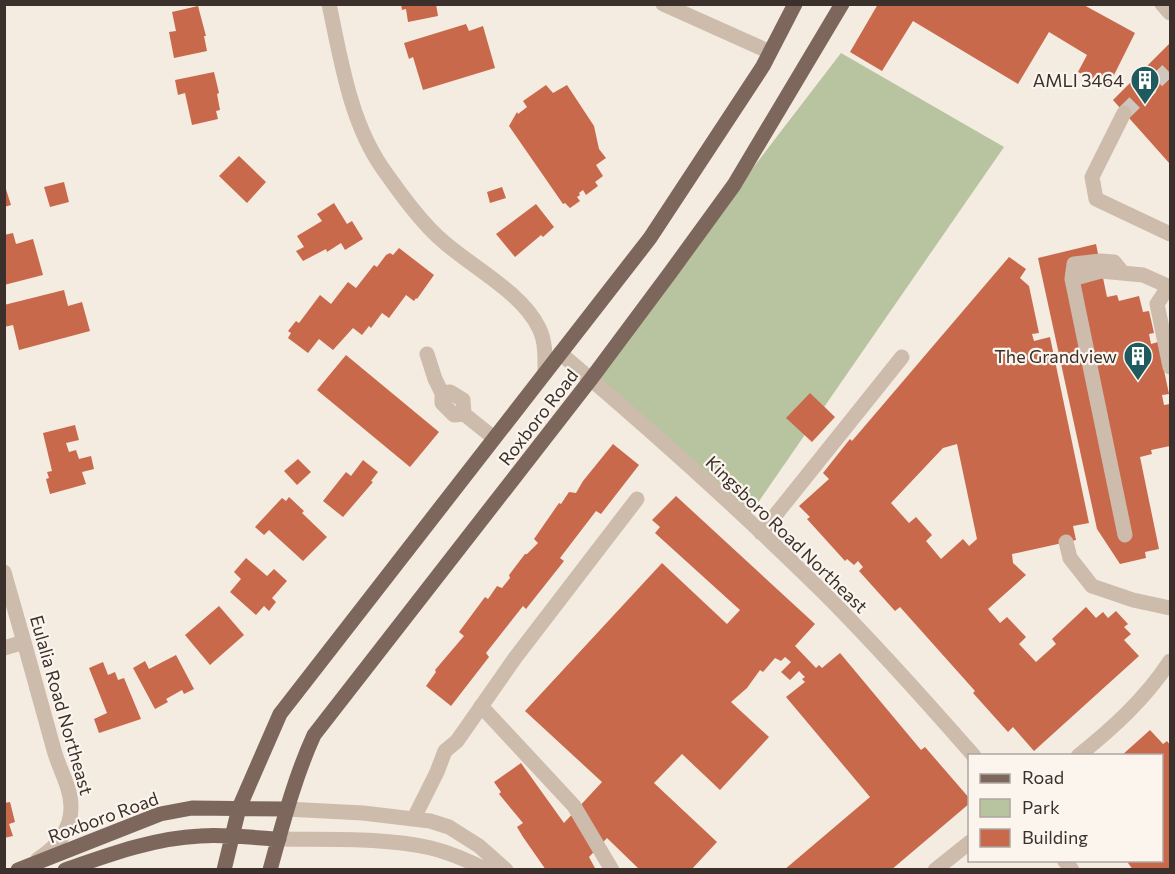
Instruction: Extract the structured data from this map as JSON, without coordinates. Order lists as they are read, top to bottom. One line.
{"streets":{"main road":["Roxboro Road"],"street":["Kingsboro Road Northeast","Eulalia Road Northeast"]},"crossings":[["Roxboro Road","Kingsboro Road Northeast"],["Roxboro Road","Eulalia Road Northeast"]],"places":{"building":["AMLI 3464","The Grandview"]},"legend":["Road","Park","Building"]}
